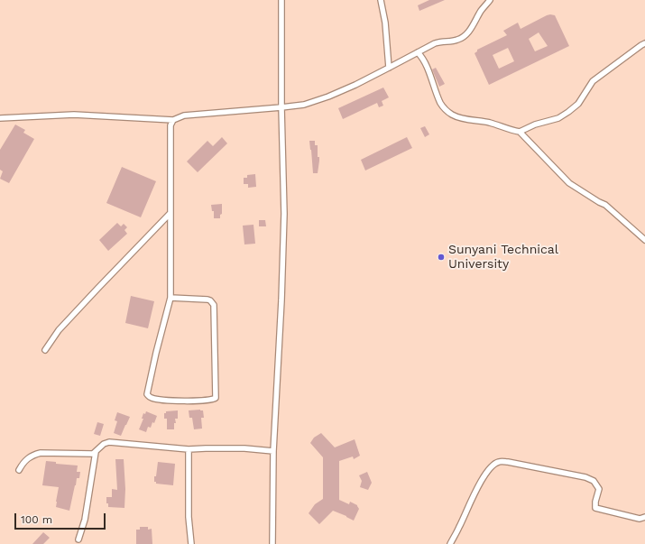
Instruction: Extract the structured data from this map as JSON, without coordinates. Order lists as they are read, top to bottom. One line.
{"places":["Sunyani Technical University"],"scale_bar":"100 m"}
